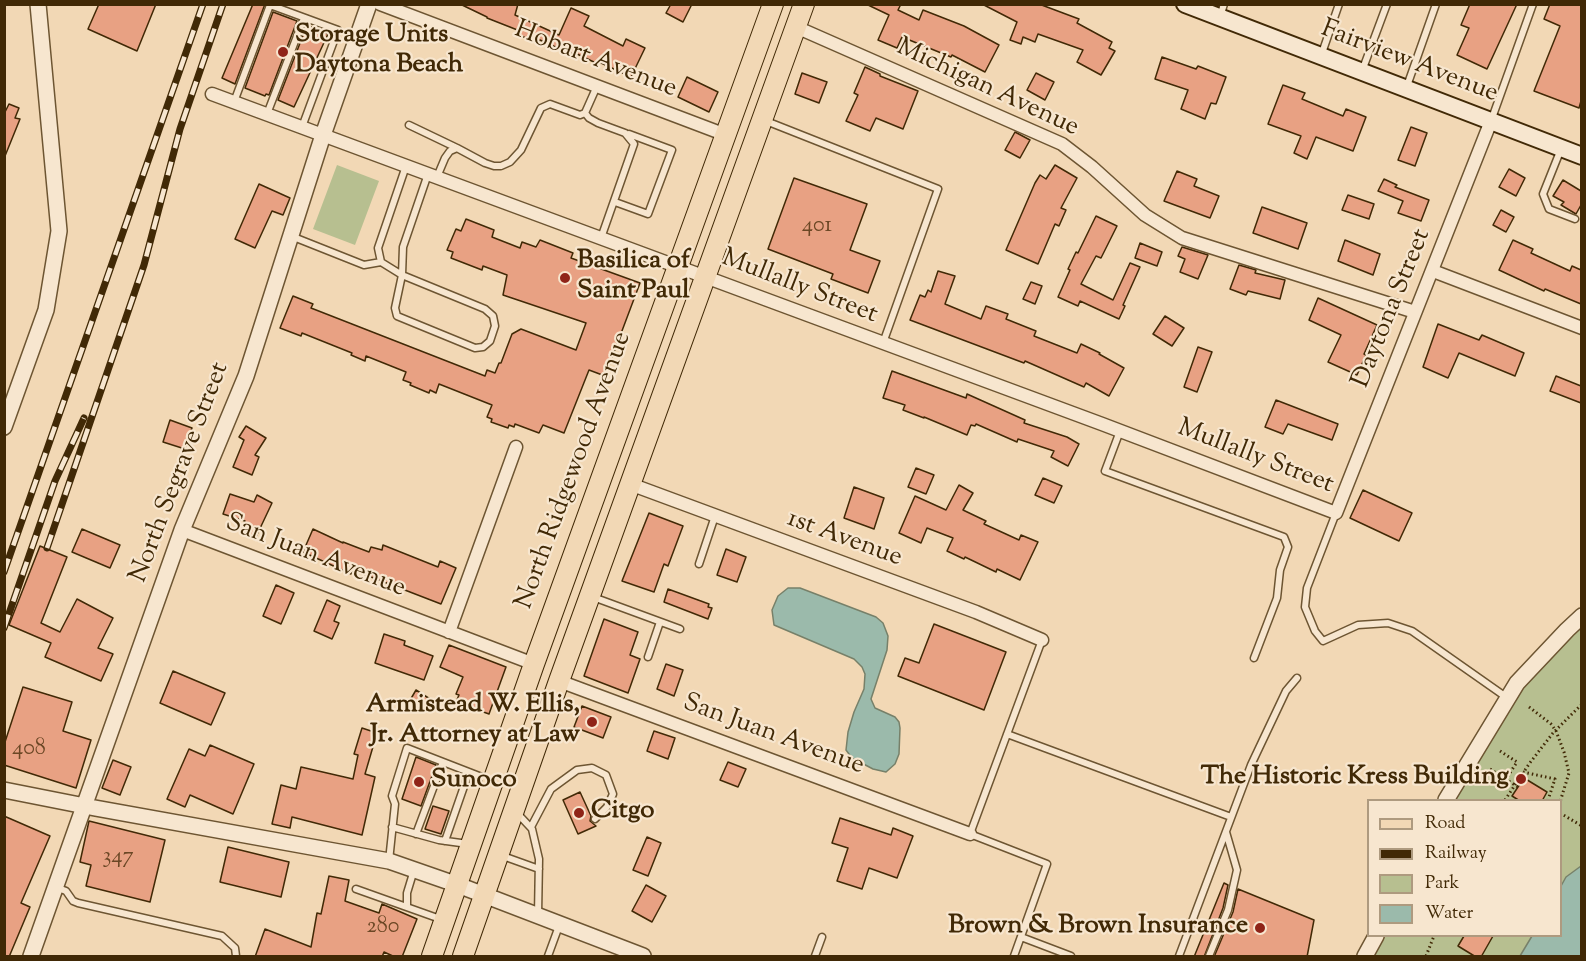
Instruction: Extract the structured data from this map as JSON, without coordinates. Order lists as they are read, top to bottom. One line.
{"streets":{"main road":["Fairview Avenue","North Ridgewood Avenue"],"street":["Hobart Avenue","Michigan Avenue","Mullally Street","Daytona Street","North Segrave Street","1st Avenue","San Juan Avenue"]},"crossings":[["Hobart Avenue","North Ridgewood Avenue"],["Fairview Avenue","Daytona Street"],["Michigan Avenue","Daytona Street"],["Mullally Street","Daytona Street"],["Mullally Street","North Ridgewood Avenue"],["Mullally Street","North Segrave Street"],["North Ridgewood Avenue","San Juan Avenue"],["North Segrave Street","San Juan Avenue"]],"places":["Storage Units Daytona Beach","Basilica of Saint Paul","Armistead W. Ellis, Jr. Attorney at Law","The Historic Kress Building","Sunoco","Citgo","Brown & Brown Insurance"],"house_numbers":["401","408","347","280"],"legend":["Road","Railway","Park","Water"]}
